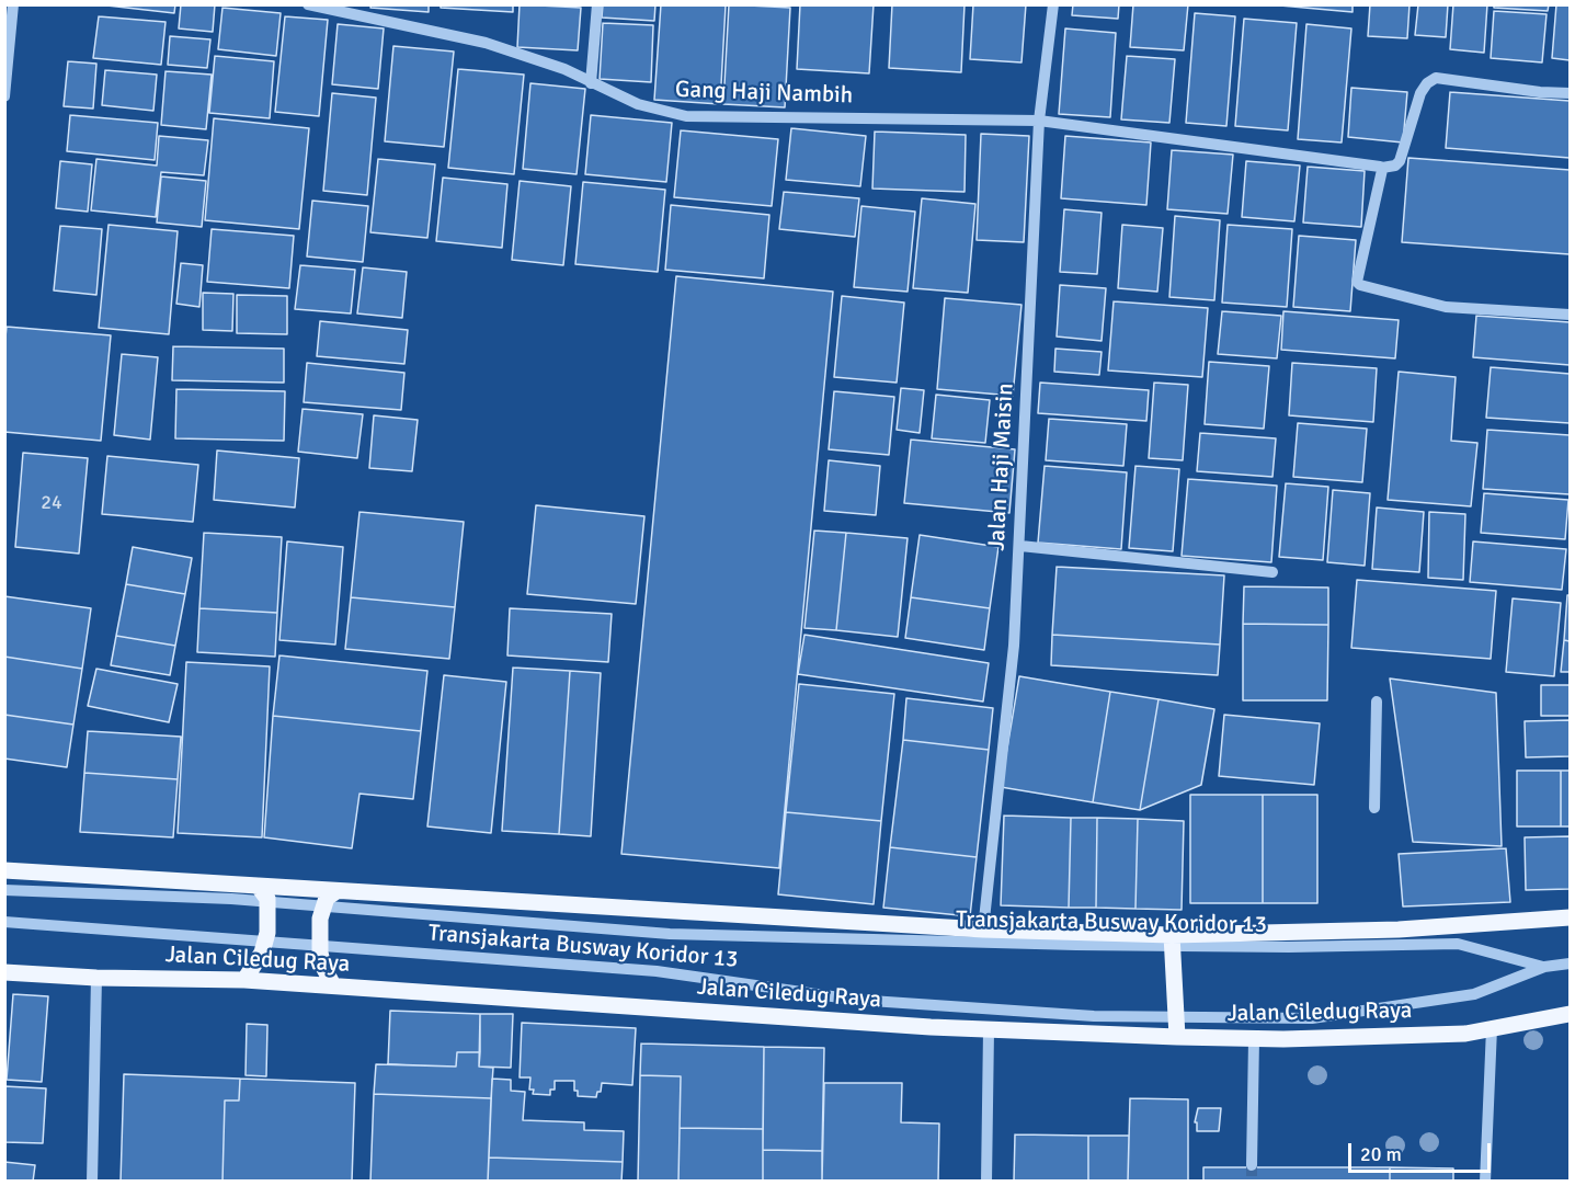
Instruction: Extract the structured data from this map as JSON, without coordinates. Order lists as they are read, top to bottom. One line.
{"streets":{"main road":["Jalan Ciledug Raya"],"street":["Gang Haji Nambih","Jalan Haji Maisin","Transjakarta Busway Koridor 13"]},"crossings":[["Gang Haji Nambih","Jalan Haji Maisin"]],"house_numbers":["24"],"scale_bar":"20 m"}
